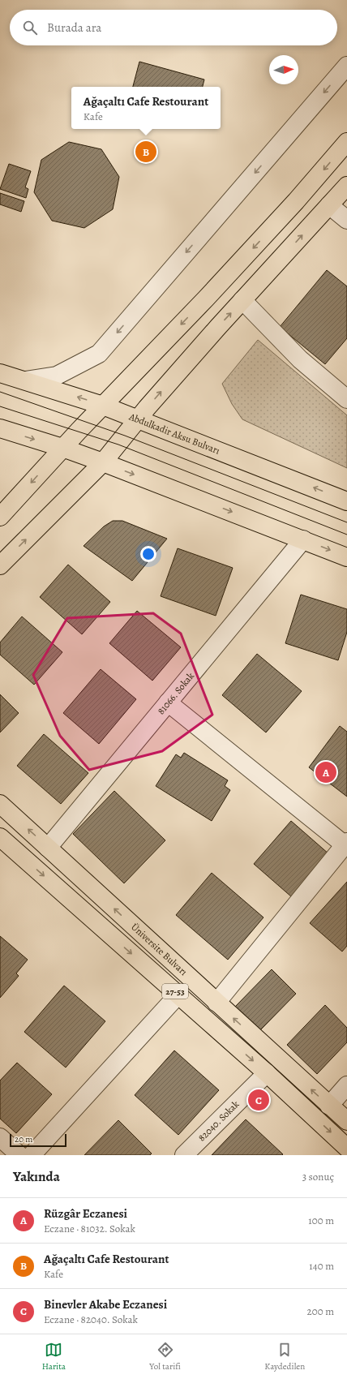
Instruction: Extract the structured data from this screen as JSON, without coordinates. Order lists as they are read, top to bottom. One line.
{"streets":{"main road":["Abdulkadir Aksu Bulvarı","Üniversite Bulvarı","27-53"],"street":["81066. Sokak","82040. Sokak"]},"crossings":[["81066. Sokak","Üniversite Bulvarı"],["Üniversite Bulvarı","82040. Sokak"]],"scale_bar":"20 m","north":"right","page":{"search":"Burada ara","popup":["Ağaçaltı Cafe Restourant","Kafe"],"pins":["B","A","C"],"scale":"20 m","heading":["Yakında","3 sonuç"],"list":[{"mark":"A","name":"Rüzgâr Eczanesi","note":"Eczane · 81032. Sokak","value":"100 m"},{"mark":"B","name":"Ağaçaltı Cafe Restourant","note":"Kafe","value":"140 m"},{"mark":"C","name":"Binevler Akabe Eczanesi","note":"Eczane · 82040. Sokak","value":"200 m"}],"nav":["Harita","Yol tarifi","Kaydedilen"]}}
